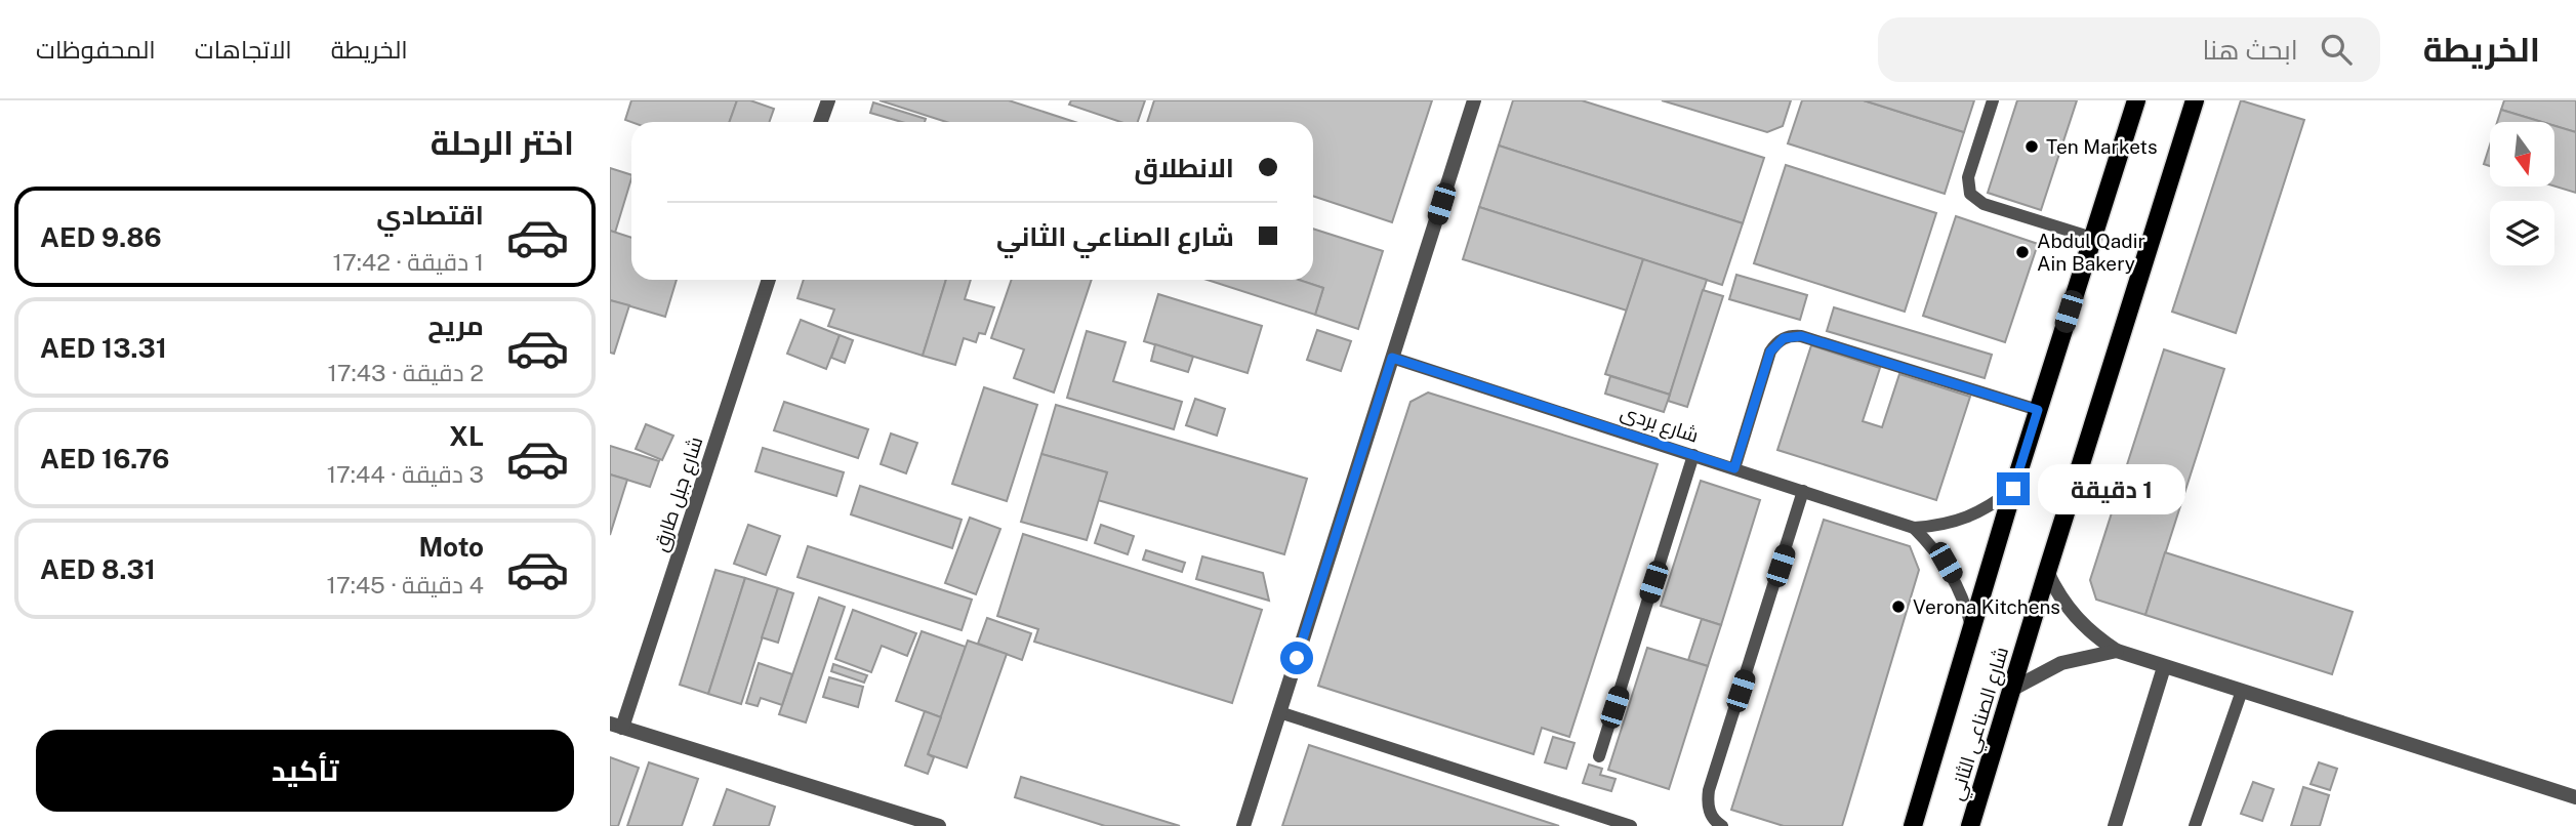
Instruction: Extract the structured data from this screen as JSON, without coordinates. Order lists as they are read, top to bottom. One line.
{"streets":{"main road":["شارع الصناعي الثاني"],"street":["شارع جبل طارق"],"lane":["شارع بردى"]},"crossings":[["شارع بردى","شارع الصناعي الثاني"]],"places":["Ten Markets","Abdul Qadir Ain Bakery","Verona Kitchens"],"north":"bottom","page":{"header":"الخريطة","search":"ابحث هنا","nav":["الخريطة","الاتجاهات","المحفوظات"],"heading":"اختر الرحلة","banner":["الانطلاق","شارع الصناعي الثاني"],"list":[{"name":"اقتصادي","note":"1 دقيقة · 17:42","value":"AED 9.86"},{"name":"مريح","note":"2 دقيقة · 17:43","value":"AED 13.31"},{"name":"XL","note":"3 دقيقة · 17:44","value":"AED 16.76"},{"name":"Moto","note":"4 دقيقة · 17:45","value":"AED 8.31"}],"bubble":"1 دقيقة","buttons":"تأكيد"}}
